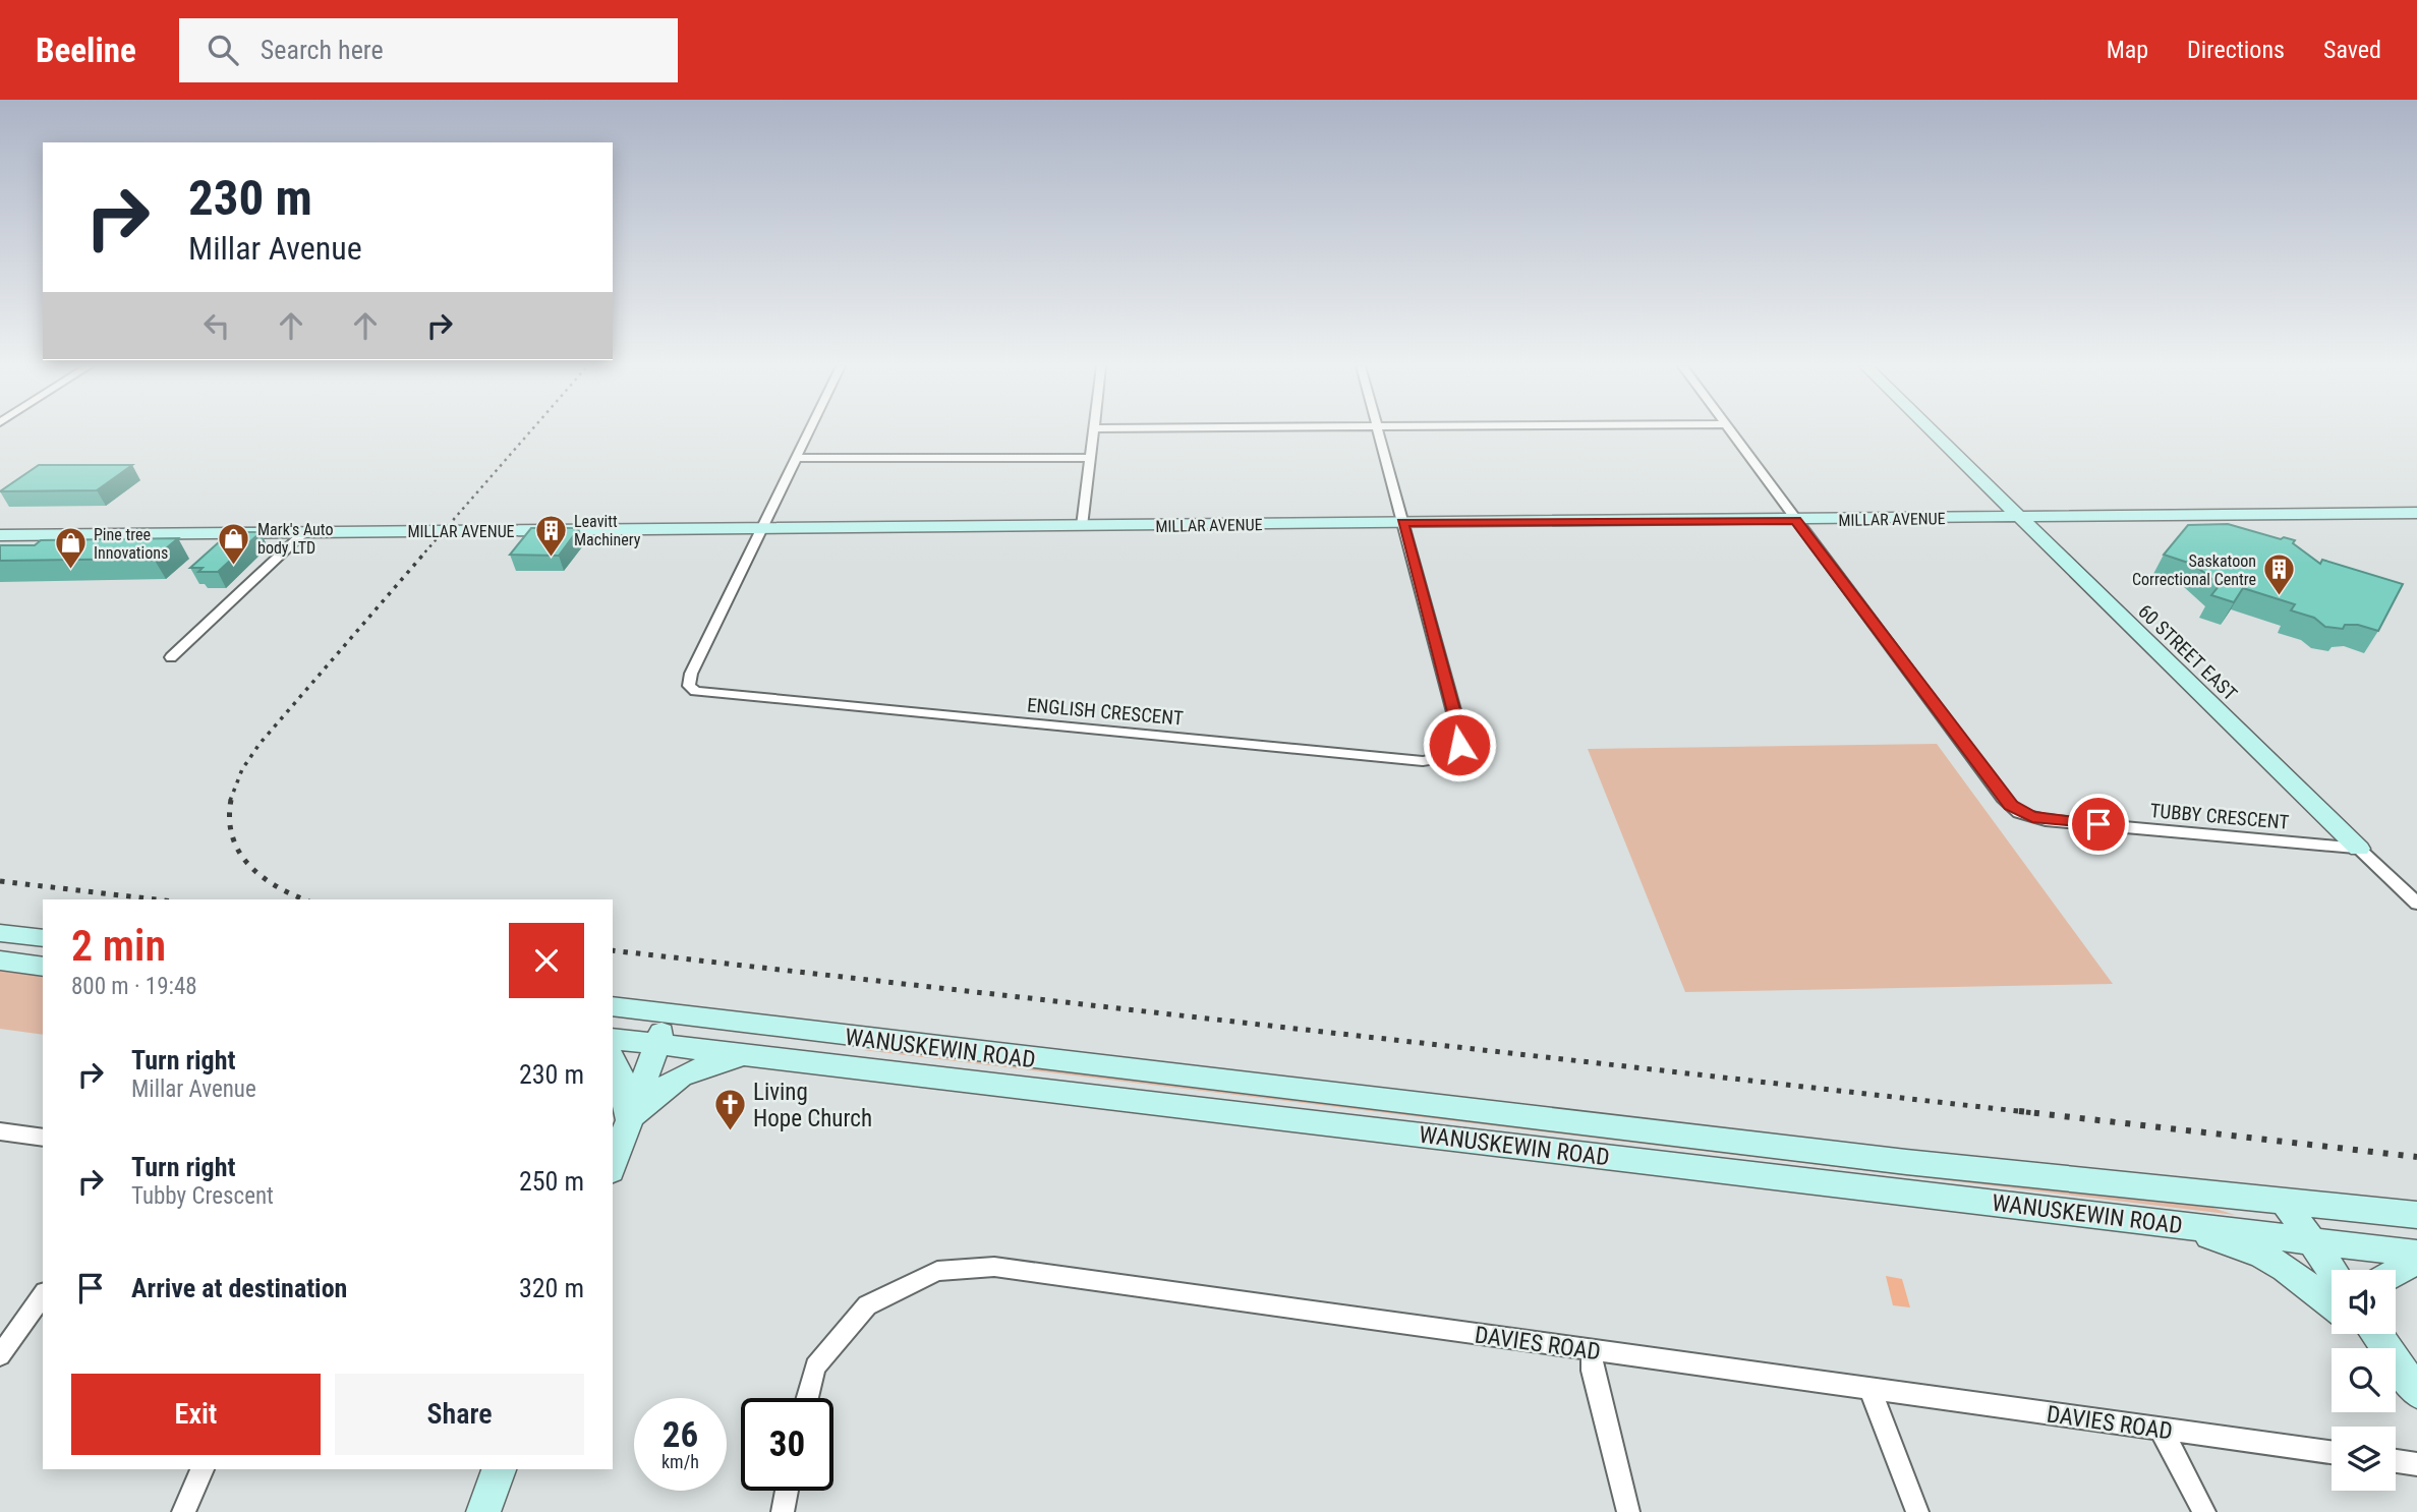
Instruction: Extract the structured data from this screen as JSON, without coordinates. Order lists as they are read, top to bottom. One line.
{"streets":{"street":["MILLAR AVENUE","60 STREET EAST","ENGLISH CRESCENT","TUBBY CRESCENT","WANUSKEWIN ROAD","DAVIES ROAD"]},"crossings":[["MILLAR AVENUE","60 STREET EAST"],["MILLAR AVENUE","ENGLISH CRESCENT"],["MILLAR AVENUE","TUBBY CRESCENT"],["60 STREET EAST","TUBBY CRESCENT"]],"places":{"building":["Leavitt Machinery","Saskatoon Correctional Centre"],"shop":["Mark's Auto body LTD","Pine tree Innovations"],"church":["Living Hope Church"]},"page":{"header":"Beeline","search":"Search here","nav":["Map","Directions","Saved"],"turn":["230 m","Millar Avenue"],"heading":["2 min","800 m · 19:48"],"list":[{"name":"Turn right","note":"Millar Avenue","value":"230 m"},{"name":"Turn right","note":"Tubby Crescent","value":"250 m"},{"name":"Arrive at destination","value":"320 m"}],"buttons":["Exit","Share"],"speed":"26 km/h","limit":"30"}}
